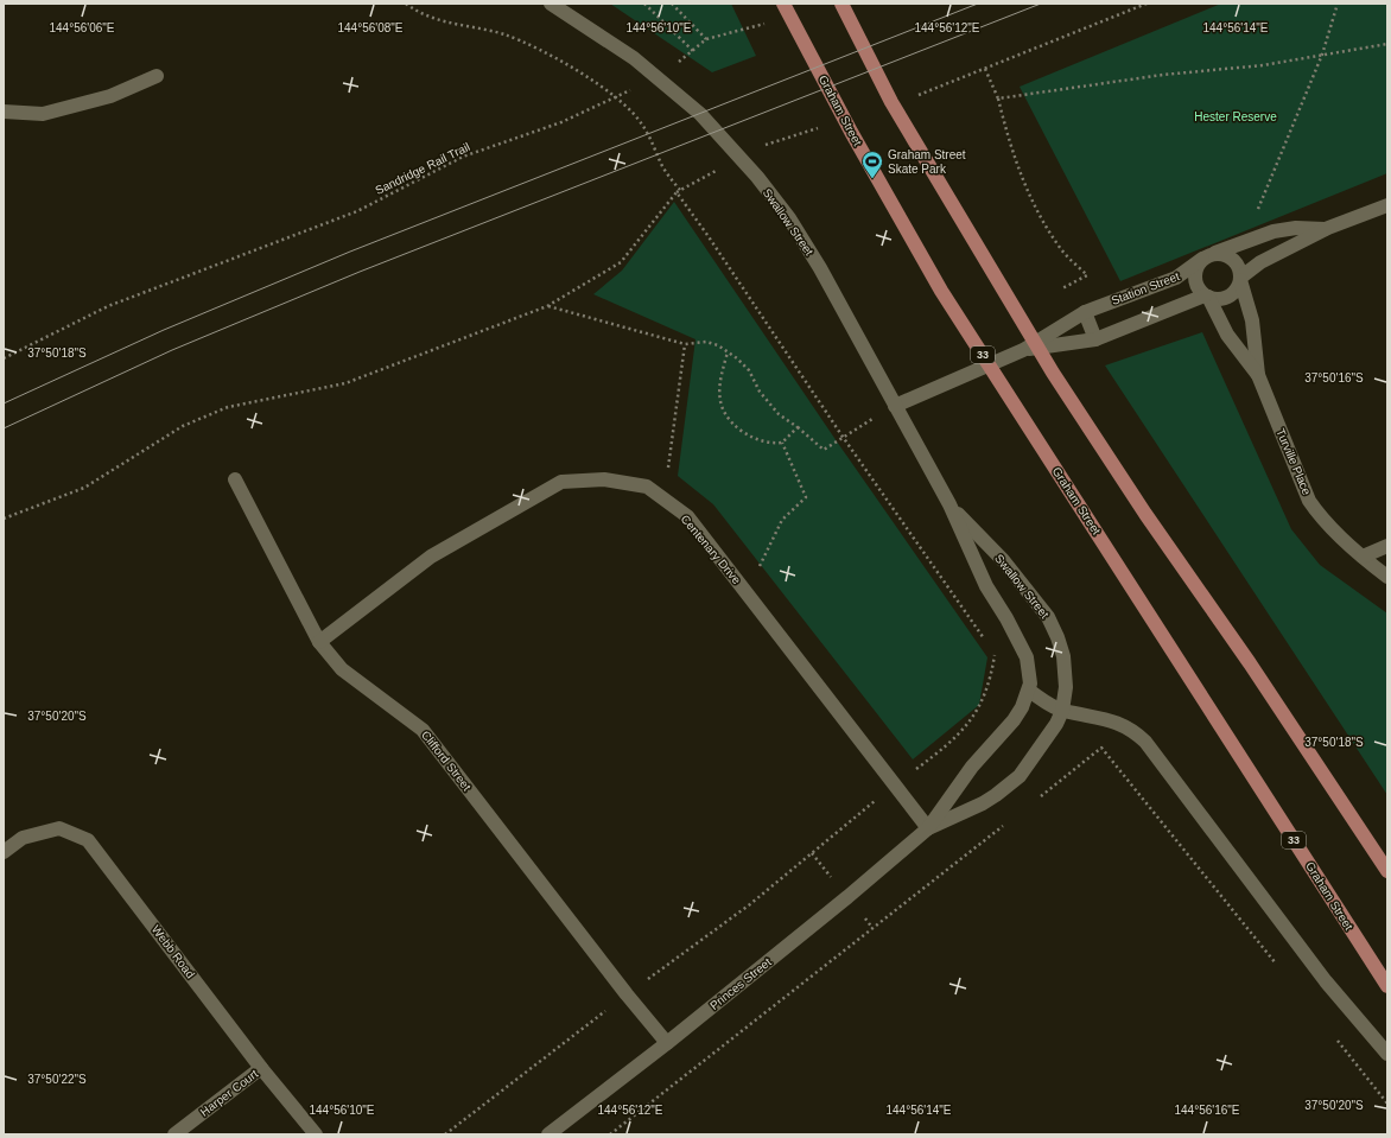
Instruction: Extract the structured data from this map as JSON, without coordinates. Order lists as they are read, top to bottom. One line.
{"streets":{"main road":["Graham Street","33"],"street":["Swallow Street","Station Street","Turville Place","Centenary Drive","Clifford Street","Webb Road","Princes Street","Harper Court"],"path":["Sandridge Rail Trail"]},"crossings":[["Sandridge Rail Trail","Swallow Street"],["Swallow Street","Station Street"],["Swallow Street","Princes Street"],["Station Street","Turville Place"],["Centenary Drive","Clifford Street"],["Centenary Drive","Princes Street"],["Clifford Street","Princes Street"],["Webb Road","Harper Court"]],"parks":["Hester Reserve"],"places":{"sports":["Graham Street Skate Park"]},"coordinates":["144°56'06\"E","144°56'08\"E","144°56'10\"E","144°56'12\"E","144°56'14\"E","37°50'18\"S","37°50'16\"S","37°50'20\"S","37°50'22\"S","144°56'16\"E"]}
